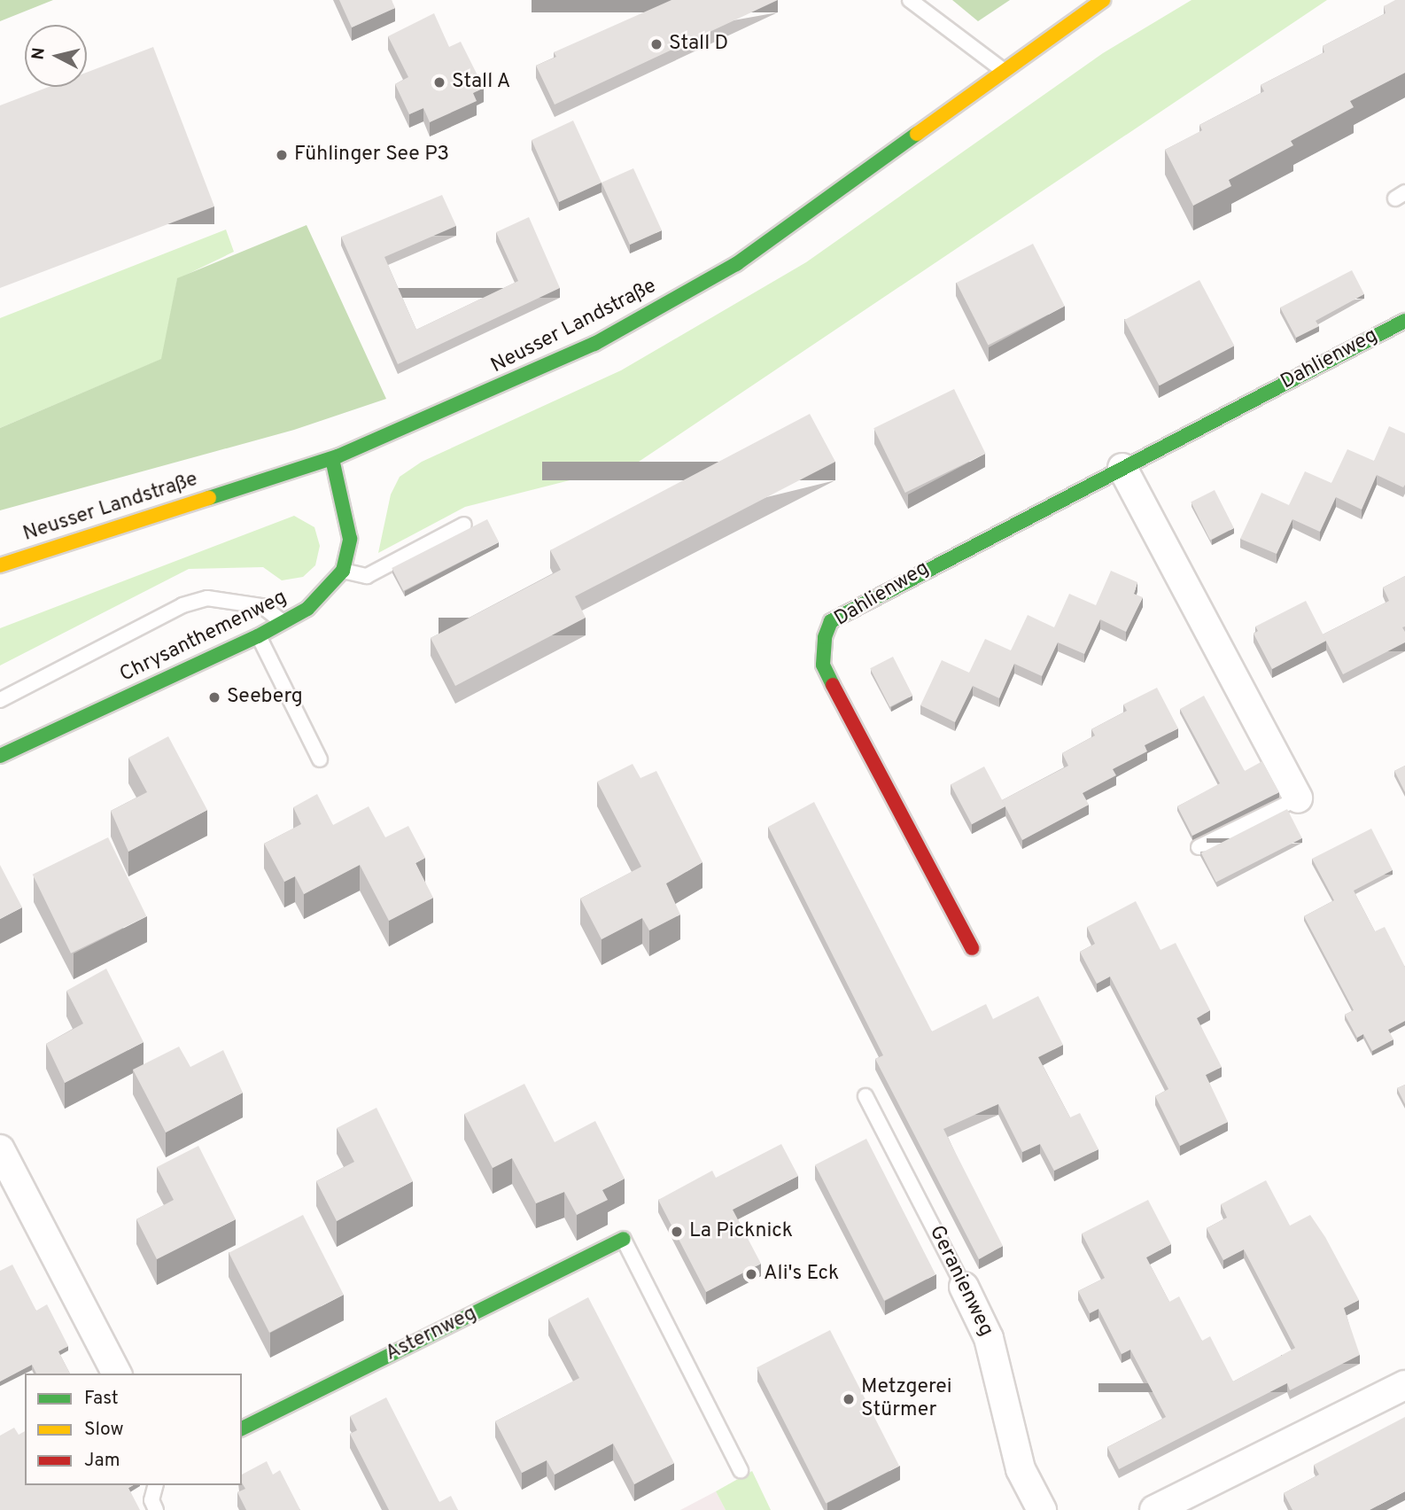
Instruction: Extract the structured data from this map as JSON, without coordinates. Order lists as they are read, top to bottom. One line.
{"streets":{"street":["Neusser Landstraße","Dahlienweg","Chrysanthemenweg","Geranienweg","Asternweg"]},"places":["Stall D","Stall A","Fühlinger See P3","Seeberg","La Picknick","Ali's Eck","Metzgerei Stürmer"],"legend":["Fast","Slow","Jam"],"north":"left"}
